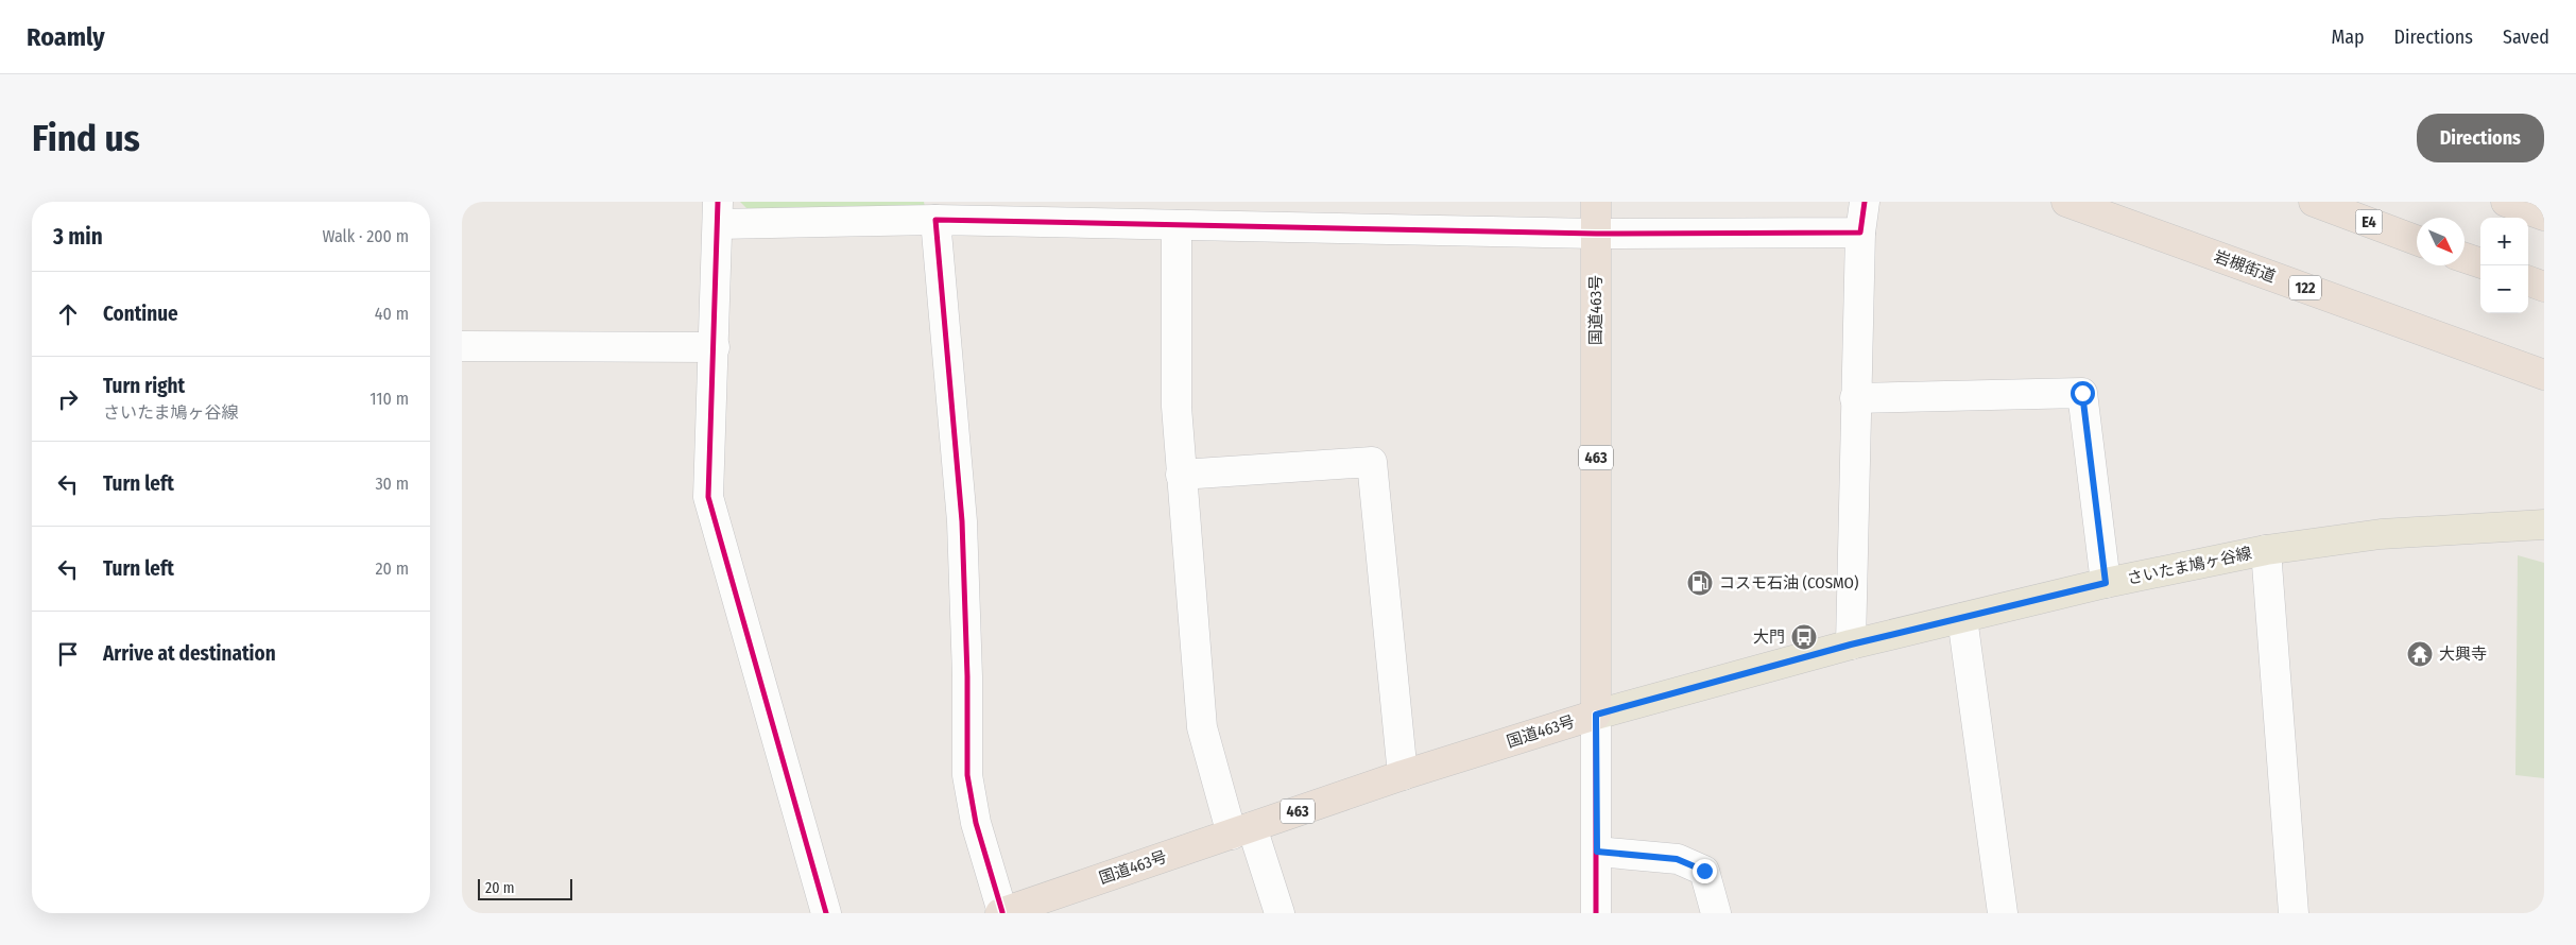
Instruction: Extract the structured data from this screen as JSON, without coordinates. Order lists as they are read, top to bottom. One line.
{"streets":{"highway":["E4","岩槻街道","122","国道463号","463"],"main road":["さいたま鳩ヶ谷線"]},"crossings":[["国道463号","さいたま鳩ヶ谷線"]],"places":{"fuel station":["コスモ石油 (COSMO)"],"bus stop":["大門"],"temple":["大興寺"]},"scale_bar":"20 m","north":"bottom right","page":{"header":"Roamly","nav":["Map","Directions","Saved"],"buttons":"Directions","title":"Find us","heading":["3 min","Walk · 200 m"],"map_buttons":["+","−"],"list":[["Continue","40 m"],["Turn right","さいたま鳩ヶ谷線","110 m"],["Turn left","30 m"],["Turn left","20 m"],"Arrive at destination"],"scale":"20 m"}}
